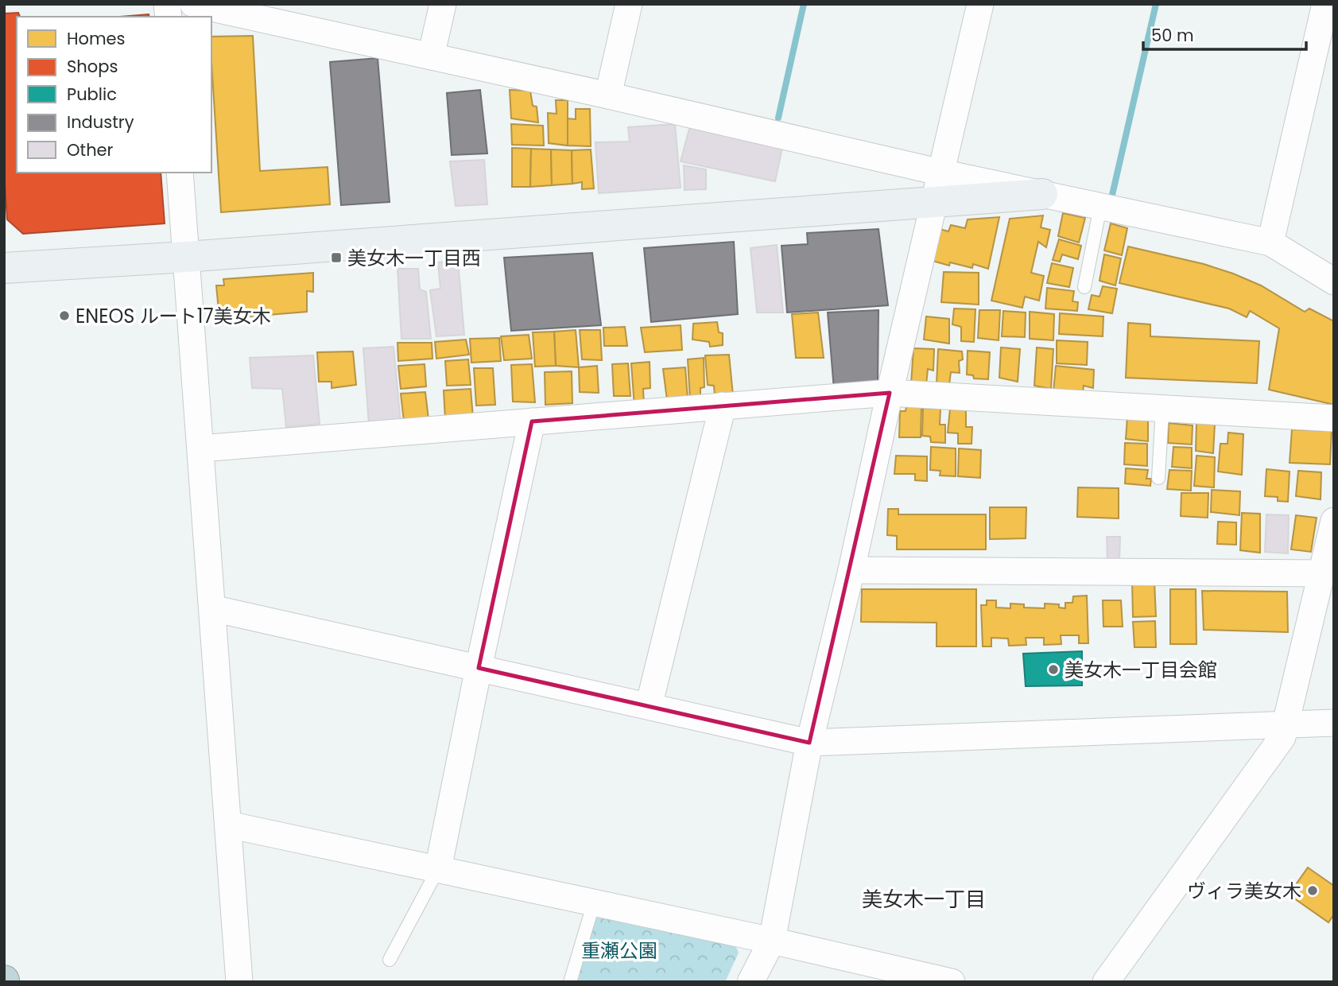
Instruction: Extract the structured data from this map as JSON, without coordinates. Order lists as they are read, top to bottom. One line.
{"districts":["美女木一丁目"],"parks":["重瀬公園"],"places":{"transit":["美女木一丁目西"],"other":["ENEOS ルート17美女木","美女木一丁目会館","ヴィラ美女木"]},"legend":["Homes","Shops","Public","Industry","Other"],"scale_bar":"50 m"}
